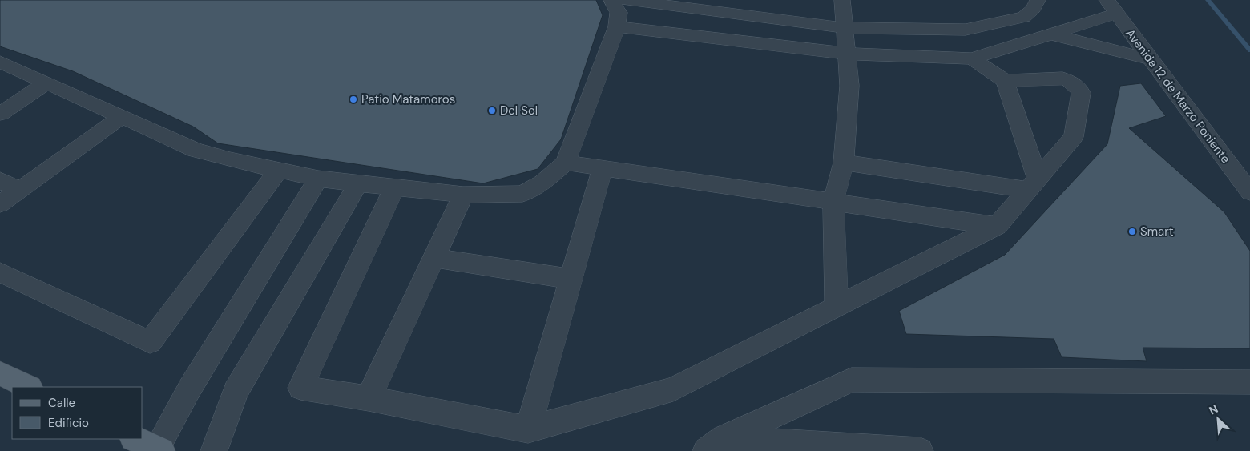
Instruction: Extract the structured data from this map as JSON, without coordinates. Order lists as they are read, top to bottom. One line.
{"streets":{"street":["Avenida 12 de Marzo Poniente"]},"places":["Patio Matamoros","Del Sol","Smart"],"legend":["Calle","Edificio"],"north":"top left"}
